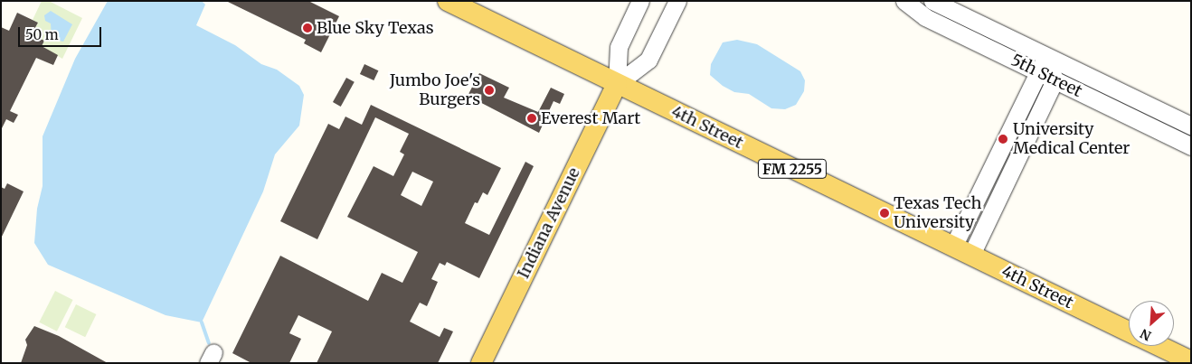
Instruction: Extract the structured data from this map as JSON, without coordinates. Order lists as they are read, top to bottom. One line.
{"streets":{"main road":["4th Street","FM 2255","Indiana Avenue"],"street":["5th Street"]},"crossings":[["4th Street","Indiana Avenue"]],"places":["Blue Sky Texas","Jumbo Joe's Burgers","Everest Mart","University Medical Center","Texas Tech University"],"scale_bar":"50 m","north":"bottom left"}
